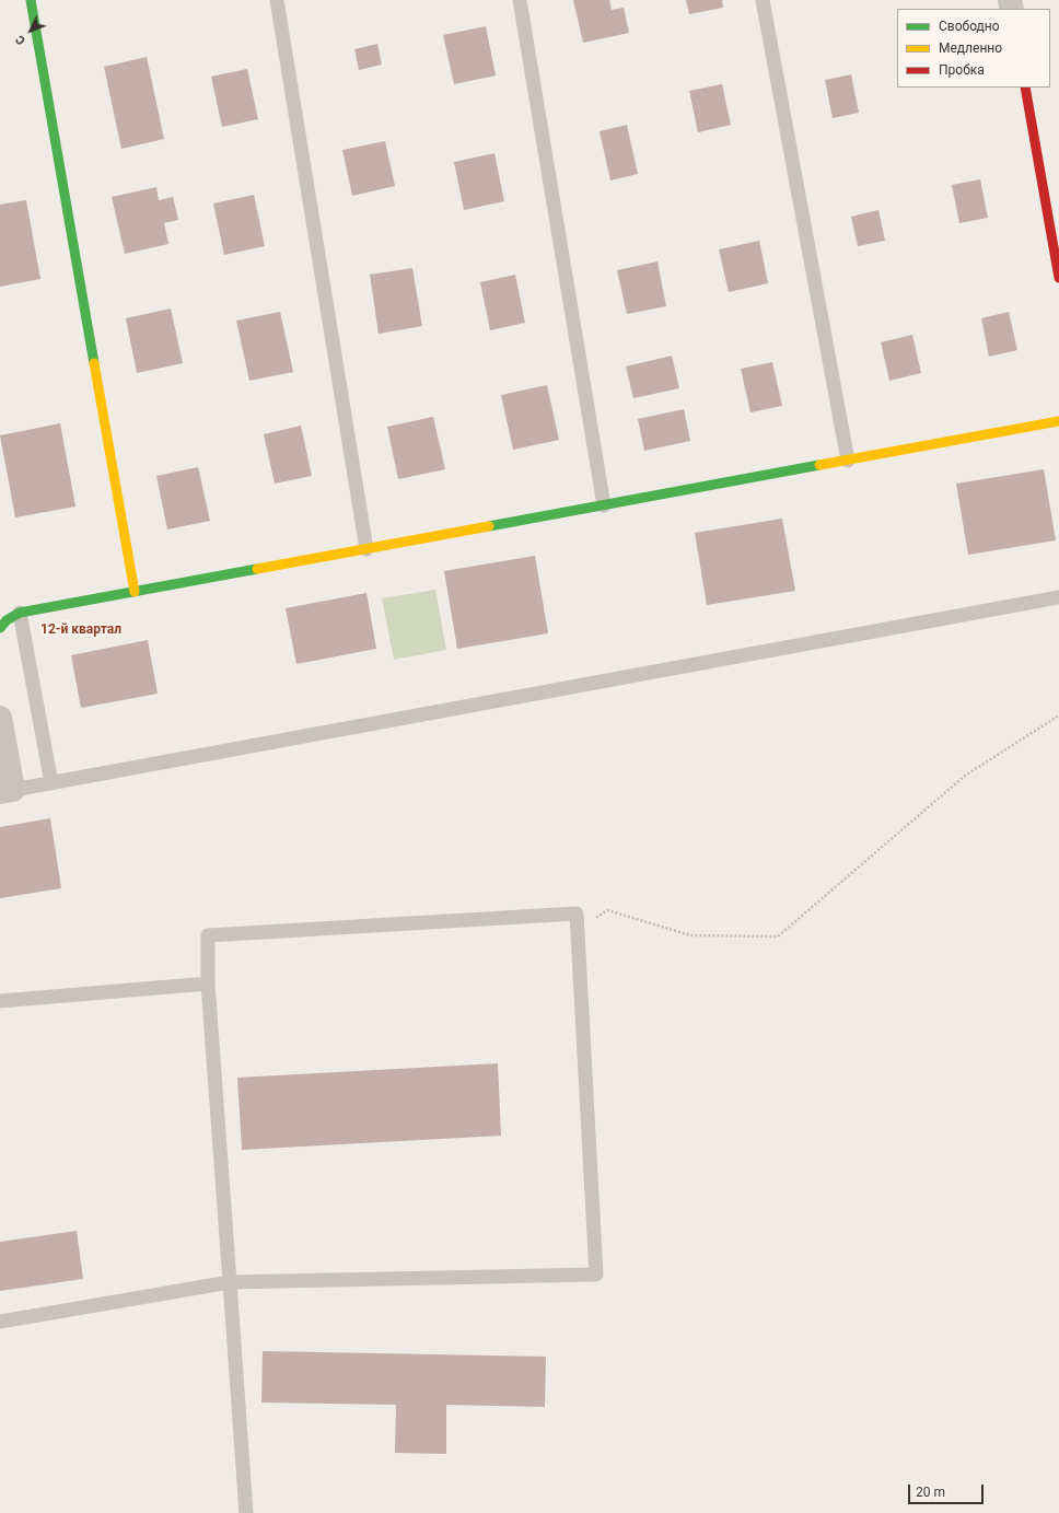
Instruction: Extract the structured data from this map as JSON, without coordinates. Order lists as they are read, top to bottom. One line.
{"districts":["12-й квартал"],"legend":["Свободно","Медленно","Пробка"],"scale_bar":"20 m","north":"bottom left"}
